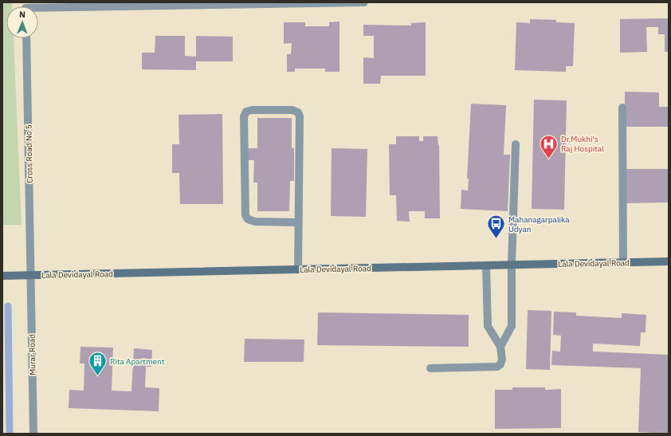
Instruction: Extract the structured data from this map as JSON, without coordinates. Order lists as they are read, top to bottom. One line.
{"streets":{"street":["Cross Road No 5","Lala Devidayal Road","Murar Road"]},"crossings":[["Cross Road No 5","Lala Devidayal Road"],["Cross Road No 5","Murar Road"],["Lala Devidayal Road","Murar Road"]],"places":{"hospital":["Dr.Mukhi's Raj Hospital"],"bus stop":["Mahanagarpalika Udyan"],"building":["Rita Apartment"]},"north":"top"}
